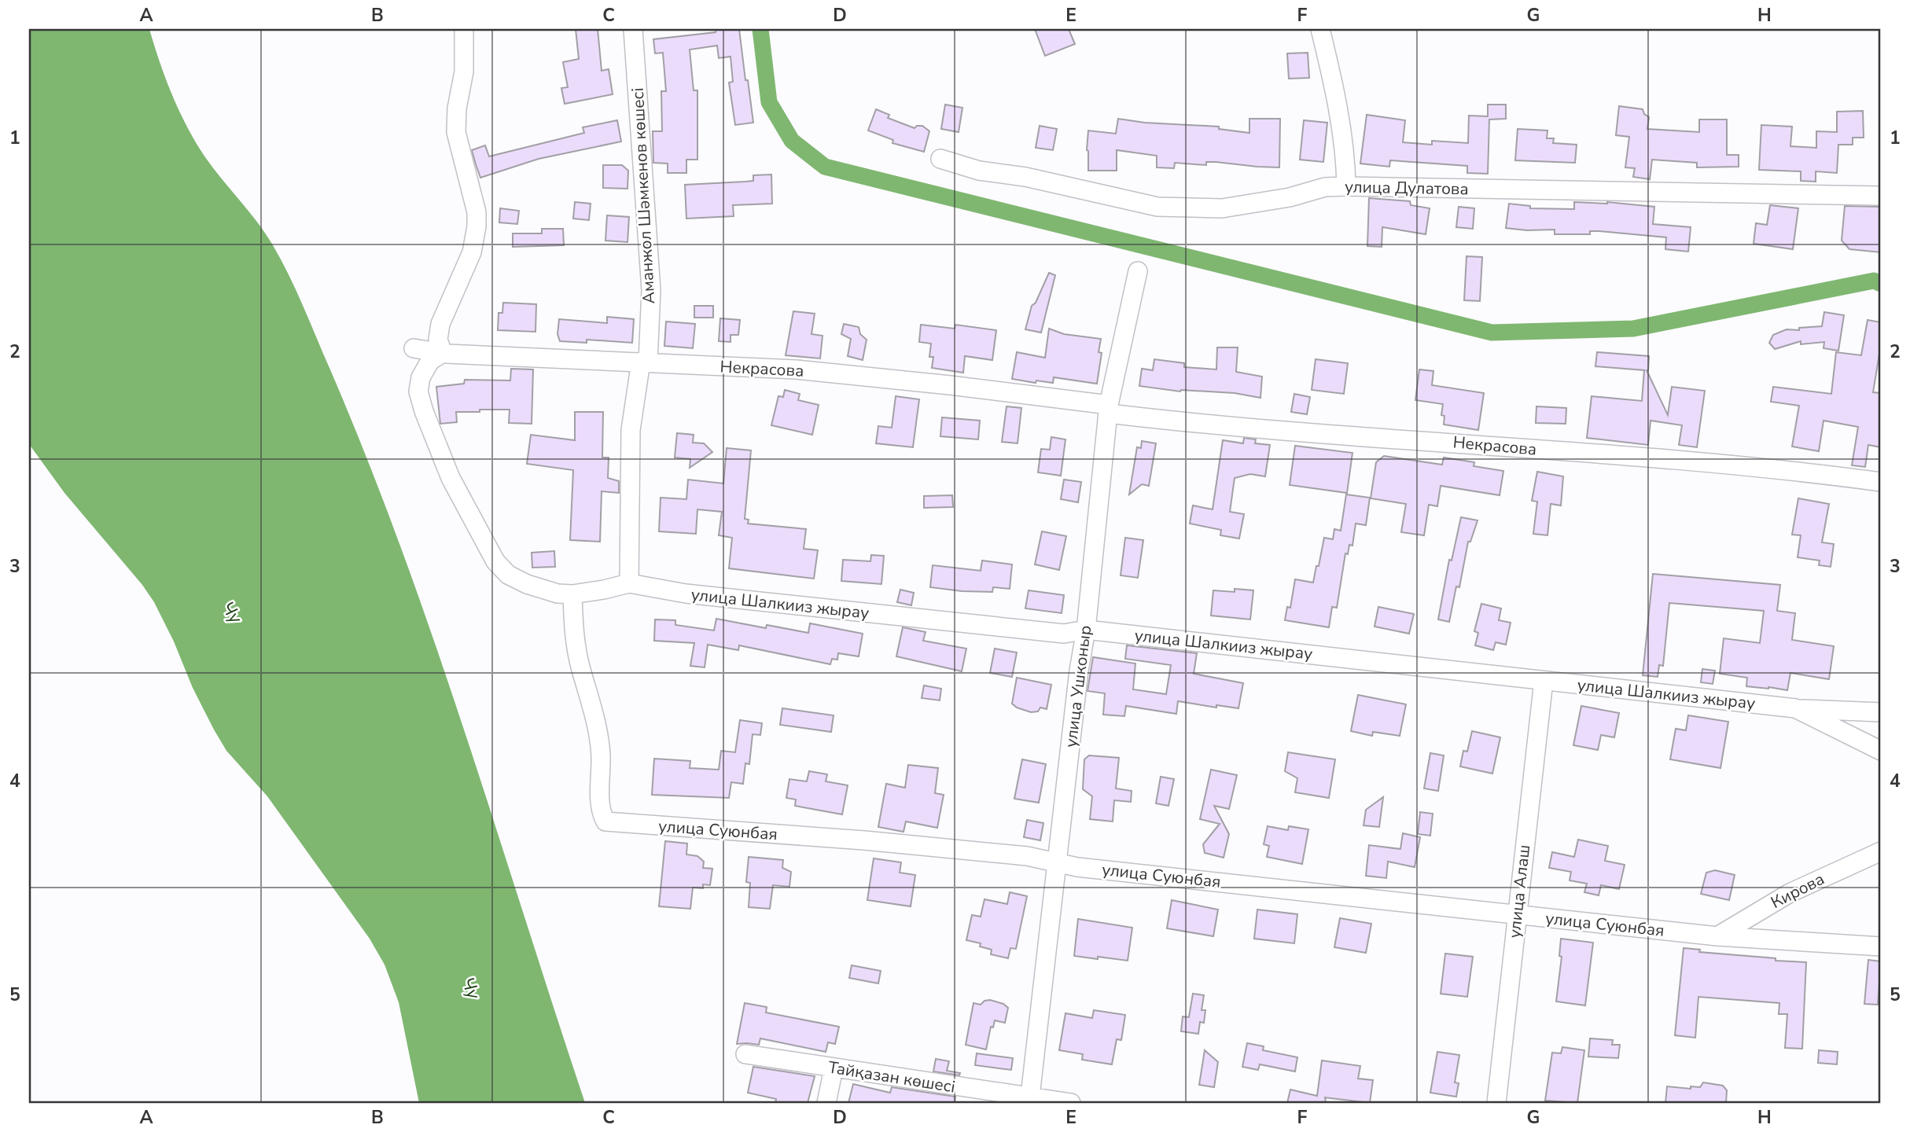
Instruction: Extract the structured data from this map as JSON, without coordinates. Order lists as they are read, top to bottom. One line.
{"streets":{"street":["улица Дулатова","Аманжол Шәмкенов көшесі","Некрасова","улица Шалкииз жырау","улица Ушконыр","улица Суюнбая","Кирова","улица Алаш","Тайқазан көшесі"]},"crossings":[["Аманжол Шәмкенов көшесі","Некрасова"],["Аманжол Шәмкенов көшесі","улица Шалкииз жырау"],["Некрасова","улица Ушконыр"],["улица Шалкииз жырау","улица Ушконыр"],["улица Шалкииз жырау","улица Суюнбая"],["улица Шалкииз жырау","улица Алаш"],["улица Ушконыр","улица Суюнбая"],["улица Ушконыр","Тайқазан көшесі"],["улица Суюнбая","Кирова"],["улица Суюнбая","улица Алаш"]],"water":["Чу"],"grid":{"columns":["A","B","C","D","E","F","G","H"],"rows":["1","2","3","4","5"]}}
